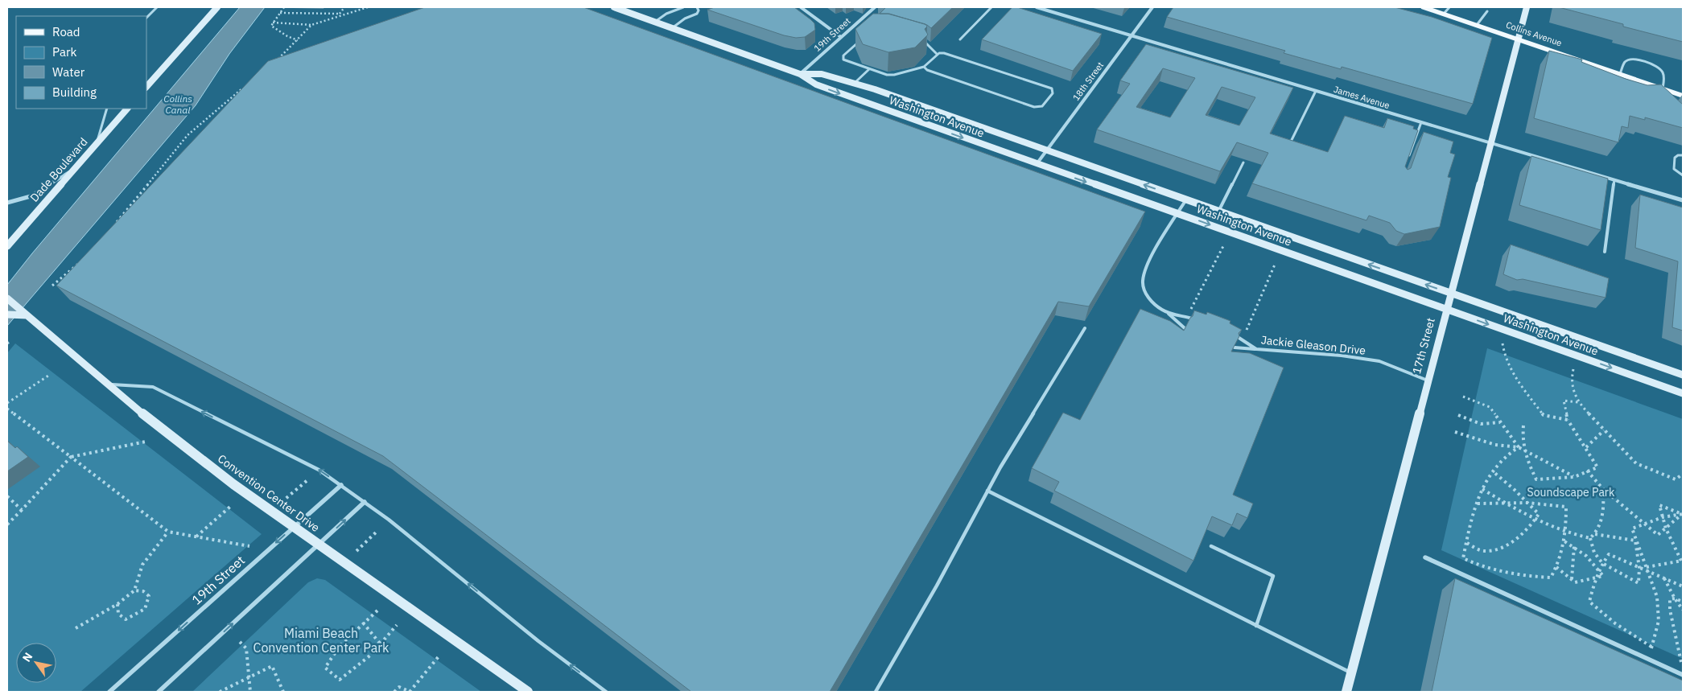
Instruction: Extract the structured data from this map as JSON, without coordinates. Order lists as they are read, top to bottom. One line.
{"streets":{"main road":["Collins Avenue","Washington Avenue","Dade Boulevard","17th Street","Convention Center Drive"],"street":["19th Street","18th Street","James Avenue"],"lane":["Jackie Gleason Drive"]},"crossings":[["Collins Avenue","17th Street"],["19th Street","Washington Avenue"],["19th Street","Convention Center Drive"],["18th Street","James Avenue"],["18th Street","Washington Avenue"],["James Avenue","17th Street"],["Washington Avenue","17th Street"],["Jackie Gleason Drive","17th Street"]],"water":["Collins Canal"],"parks":["Soundscape Park","Miami Beach Convention Center Park"],"legend":["Road","Park","Water","Building"],"north":"top left"}
